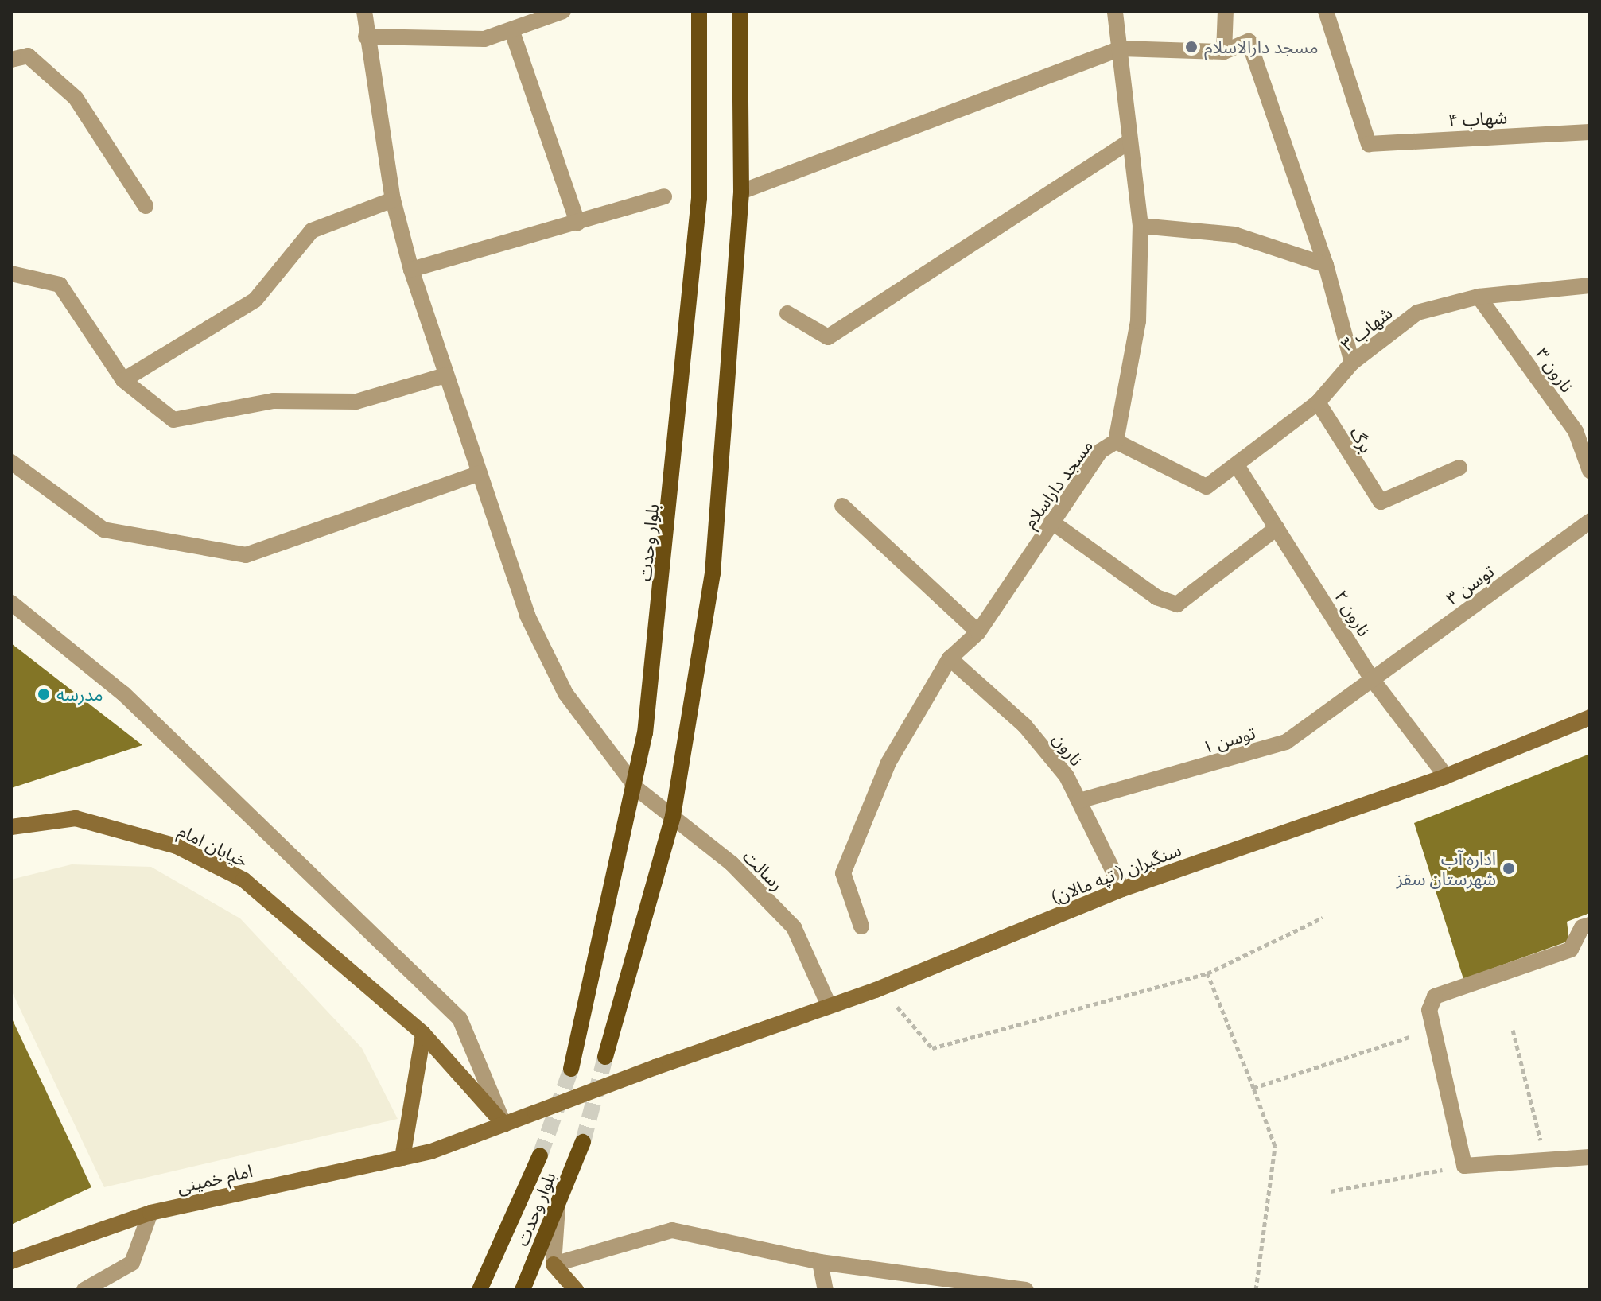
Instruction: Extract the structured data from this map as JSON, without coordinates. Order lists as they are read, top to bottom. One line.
{"streets":{"main road":["بلوار وحدت"],"street":["شهاب ۴","شهاب ۳","نارون ۳","برگ","مسجد داراسلام","توسن ۳","نارون ۲","توسن ۱","نارون","خیابان امام","رسالت","سنگبران ( تپه مالان)","امام خمینی"]},"crossings":[["شهاب ۳","نارون ۳"],["شهاب ۳","برگ"],["شهاب ۳","مسجد داراسلام"],["شهاب ۳","نارون ۲"],["مسجد داراسلام","نارون"],["بلوار وحدت","رسالت"],["توسن ۳","نارون ۲"],["توسن ۳","توسن ۱"],["نارون ۲","توسن ۱"],["نارون ۲","سنگبران ( تپه مالان)"],["توسن ۱","نارون"],["نارون","سنگبران ( تپه مالان)"],["خیابان امام","سنگبران ( تپه مالان)"],["خیابان امام","امام خمینی"],["رسالت","سنگبران ( تپه مالان)"],["سنگبران ( تپه مالان)","امام خمینی"]],"places":["مسجد دارالاسلام","مدرسه","اداره آب شهرستان سقز"]}
